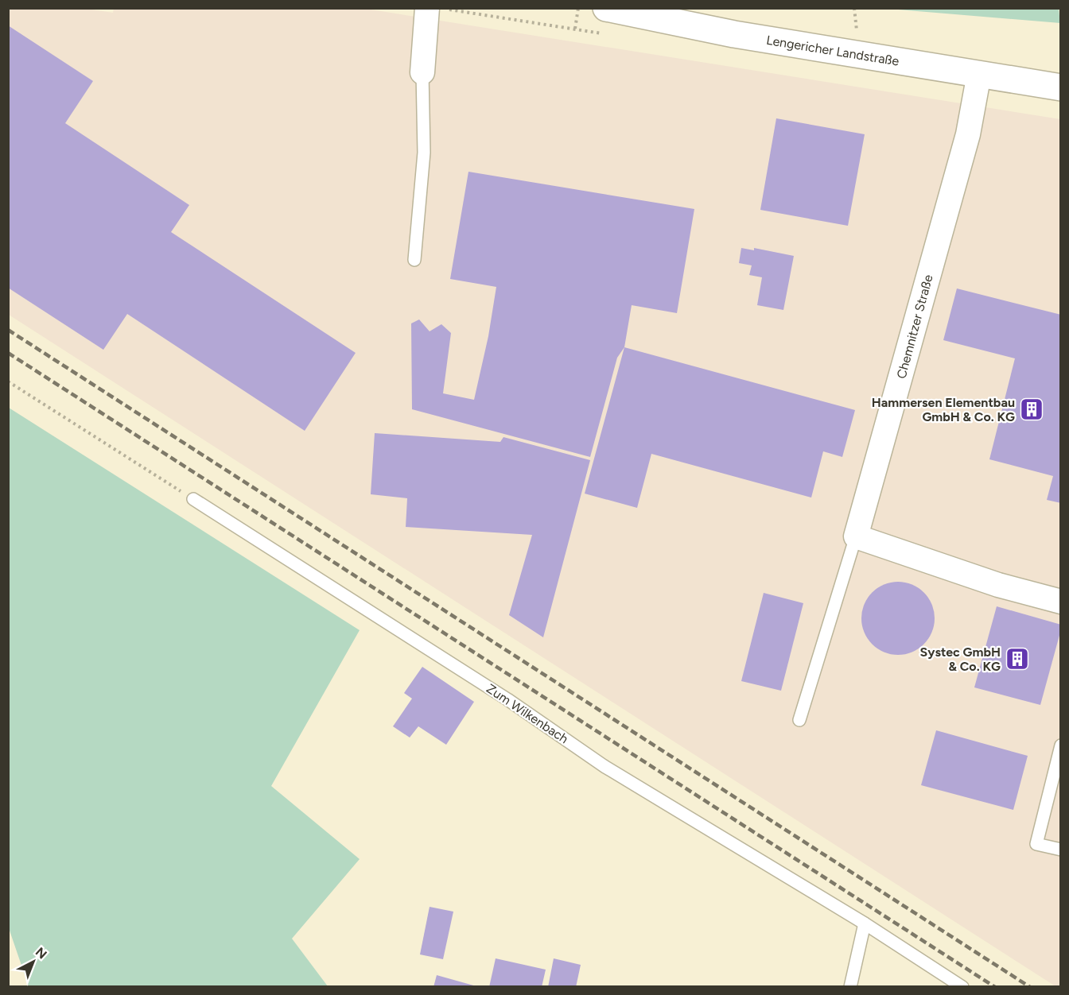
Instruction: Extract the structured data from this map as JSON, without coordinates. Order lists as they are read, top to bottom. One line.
{"streets":{"main road":["Lengericher Landstraße"],"street":["Chemnitzer Straße"],"lane":["Zum Wilkenbach"]},"crossings":[["Lengericher Landstraße","Chemnitzer Straße"]],"places":{"building":["Hammersen Elementbau GmbH & Co. KG","Systec GmbH & Co. KG"]},"north":"top right"}
